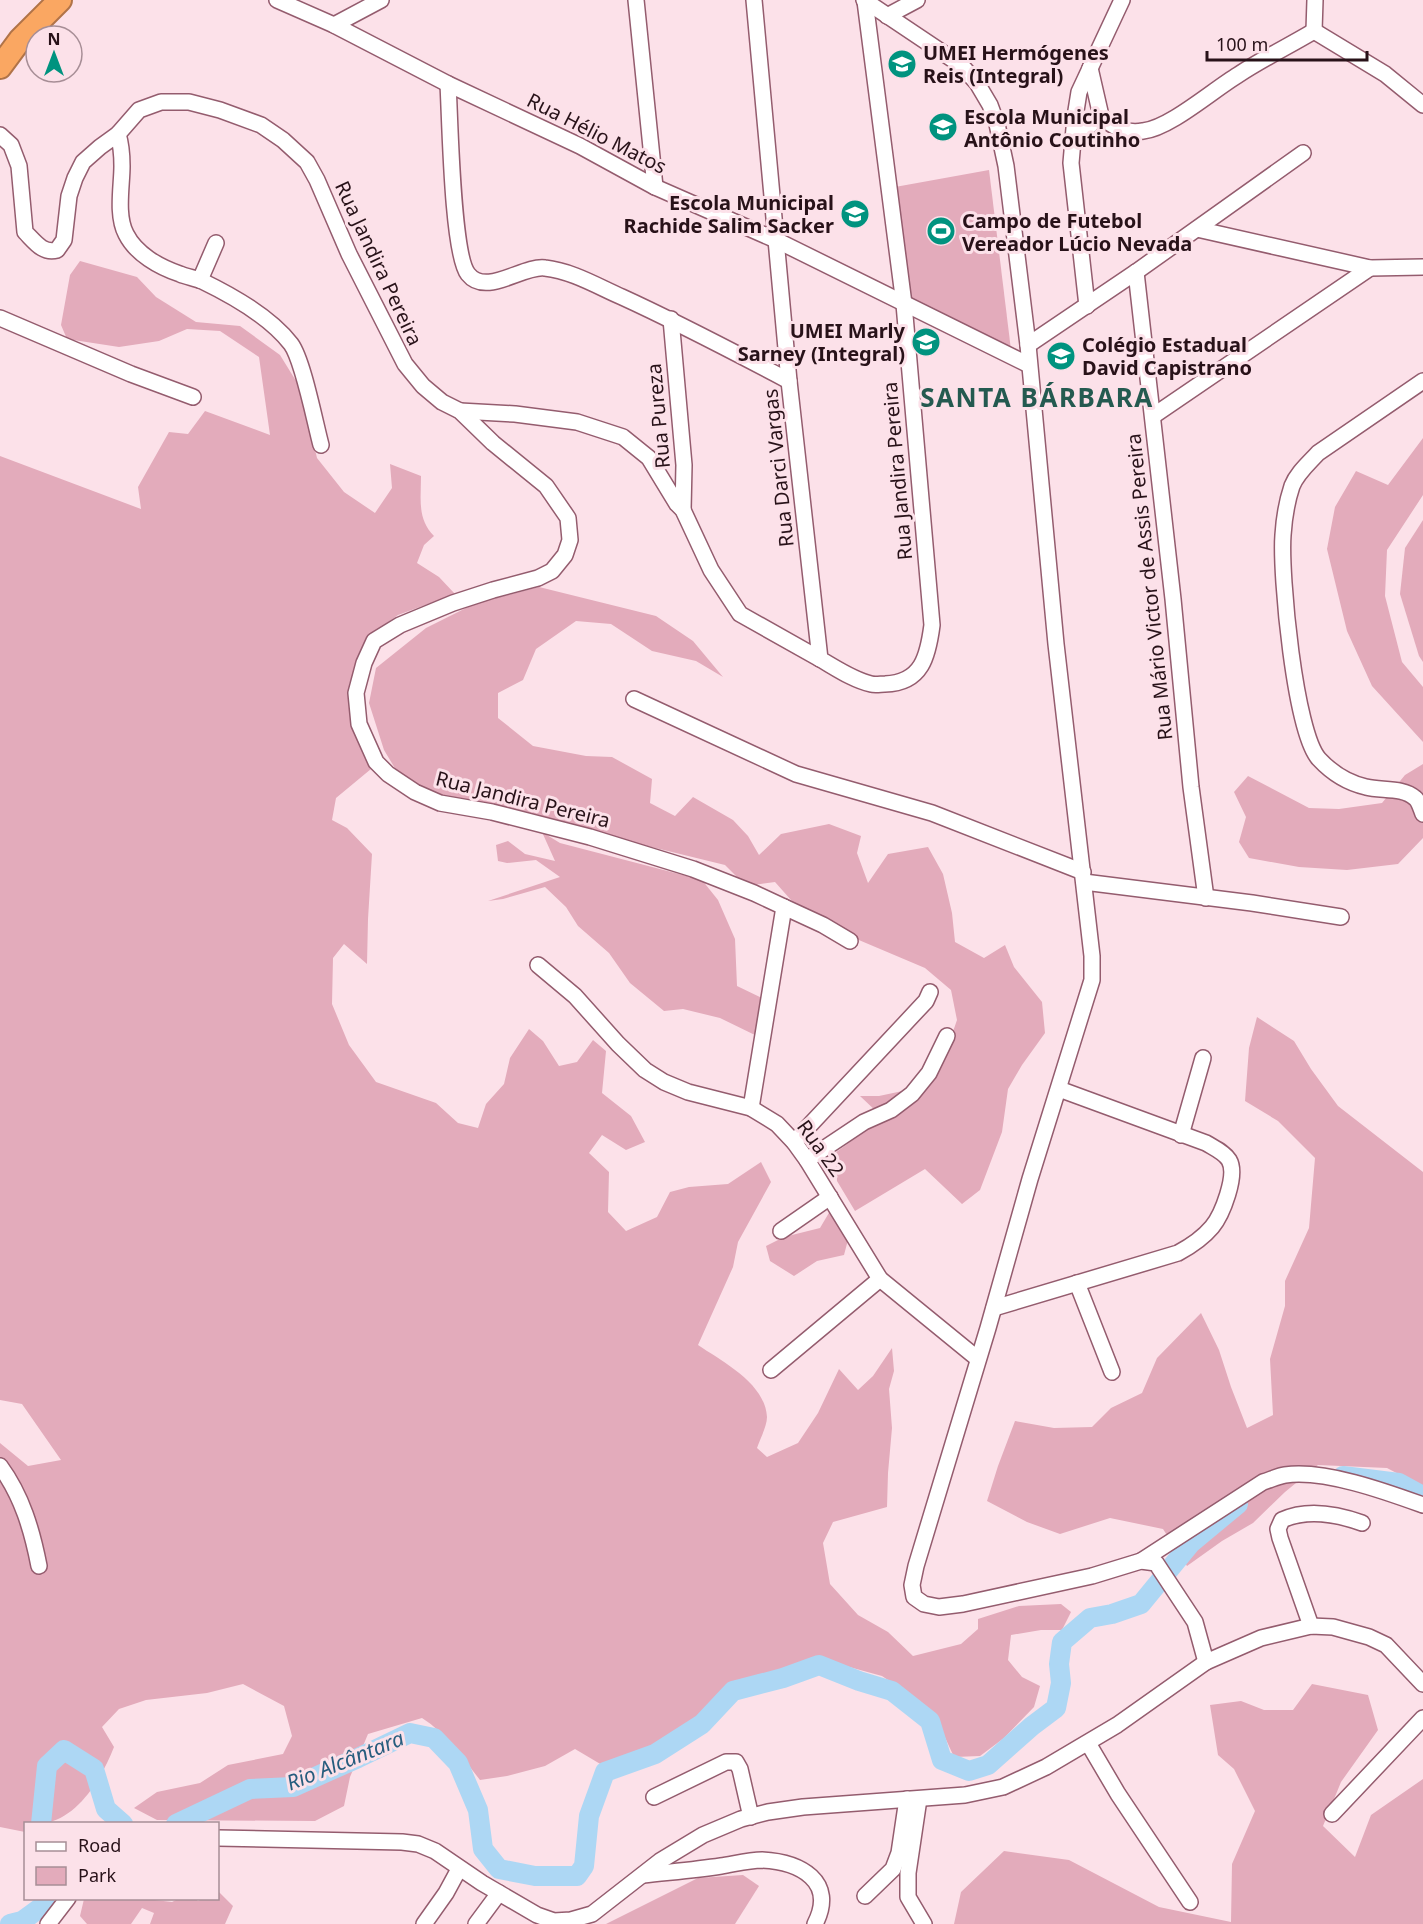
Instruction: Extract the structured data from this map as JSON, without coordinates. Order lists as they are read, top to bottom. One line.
{"streets":{"street":["Rua Hélio Matos","Rua Jandira Pereira","Rua Pureza","Rua Darci Vargas","Rua Mário Victor de Assis Pereira","Rua 22"]},"crossings":[["Rua Hélio Matos","Rua Jandira Pereira"],["Rua Hélio Matos","Rua Darci Vargas"],["Rua Jandira Pereira","Rua Darci Vargas"]],"districts":["SANTA BÁRBARA"],"water":["Rio Alcântara"],"places":{"school or university":["UMEI Hermógenes Reis (Integral)","Escola Municipal Antônio Coutinho","Escola Municipal Rachide Salim Sacker","UMEI Marly Sarney (Integral)","Colégio Estadual David Capistrano"],"sports":["Campo de Futebol Vereador Lúcio Nevada"]},"legend":["Road","Park"],"scale_bar":"100 m","north":"top"}
